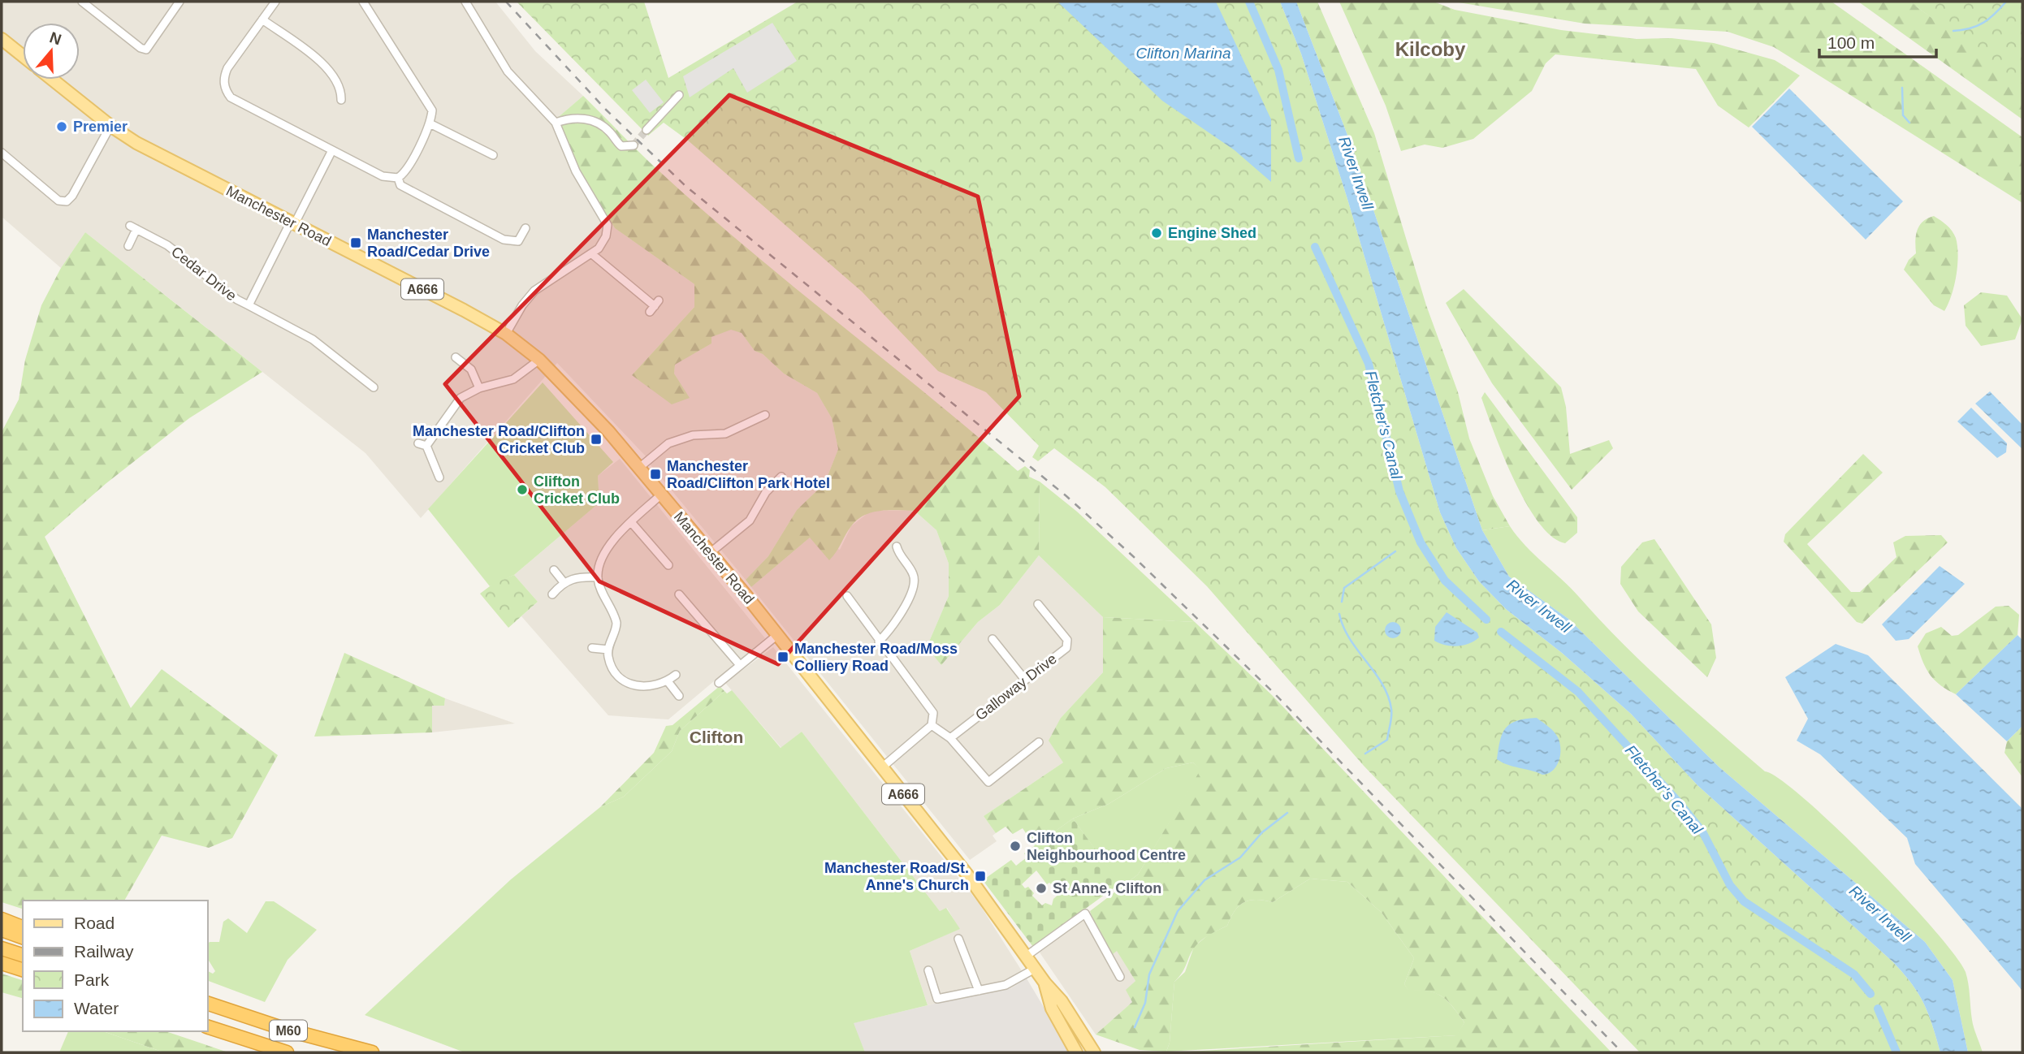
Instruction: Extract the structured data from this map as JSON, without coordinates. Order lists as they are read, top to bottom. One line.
{"streets":{"highway":["M60"],"main road":["Manchester Road","A666"],"street":["Cedar Drive","Galloway Drive"]},"crossings":[["Manchester Road","Cedar Drive"]],"districts":["Kilcoby","Clifton"],"water":["Clifton Marina","River Irwell","Fletcher's Canal"],"places":{"other":["Premier","Engine Shed","Clifton Cricket Club","Clifton Neighbourhood Centre","St Anne, Clifton"],"transit":["Manchester Road/Cedar Drive","Manchester Road/Clifton Cricket Club","Manchester Road/Clifton Park Hotel","Manchester Road/Moss Colliery Road","Manchester Road/St. Anne's Church"]},"legend":["Road","Railway","Park","Water"],"scale_bar":"100 m","north":"top"}
